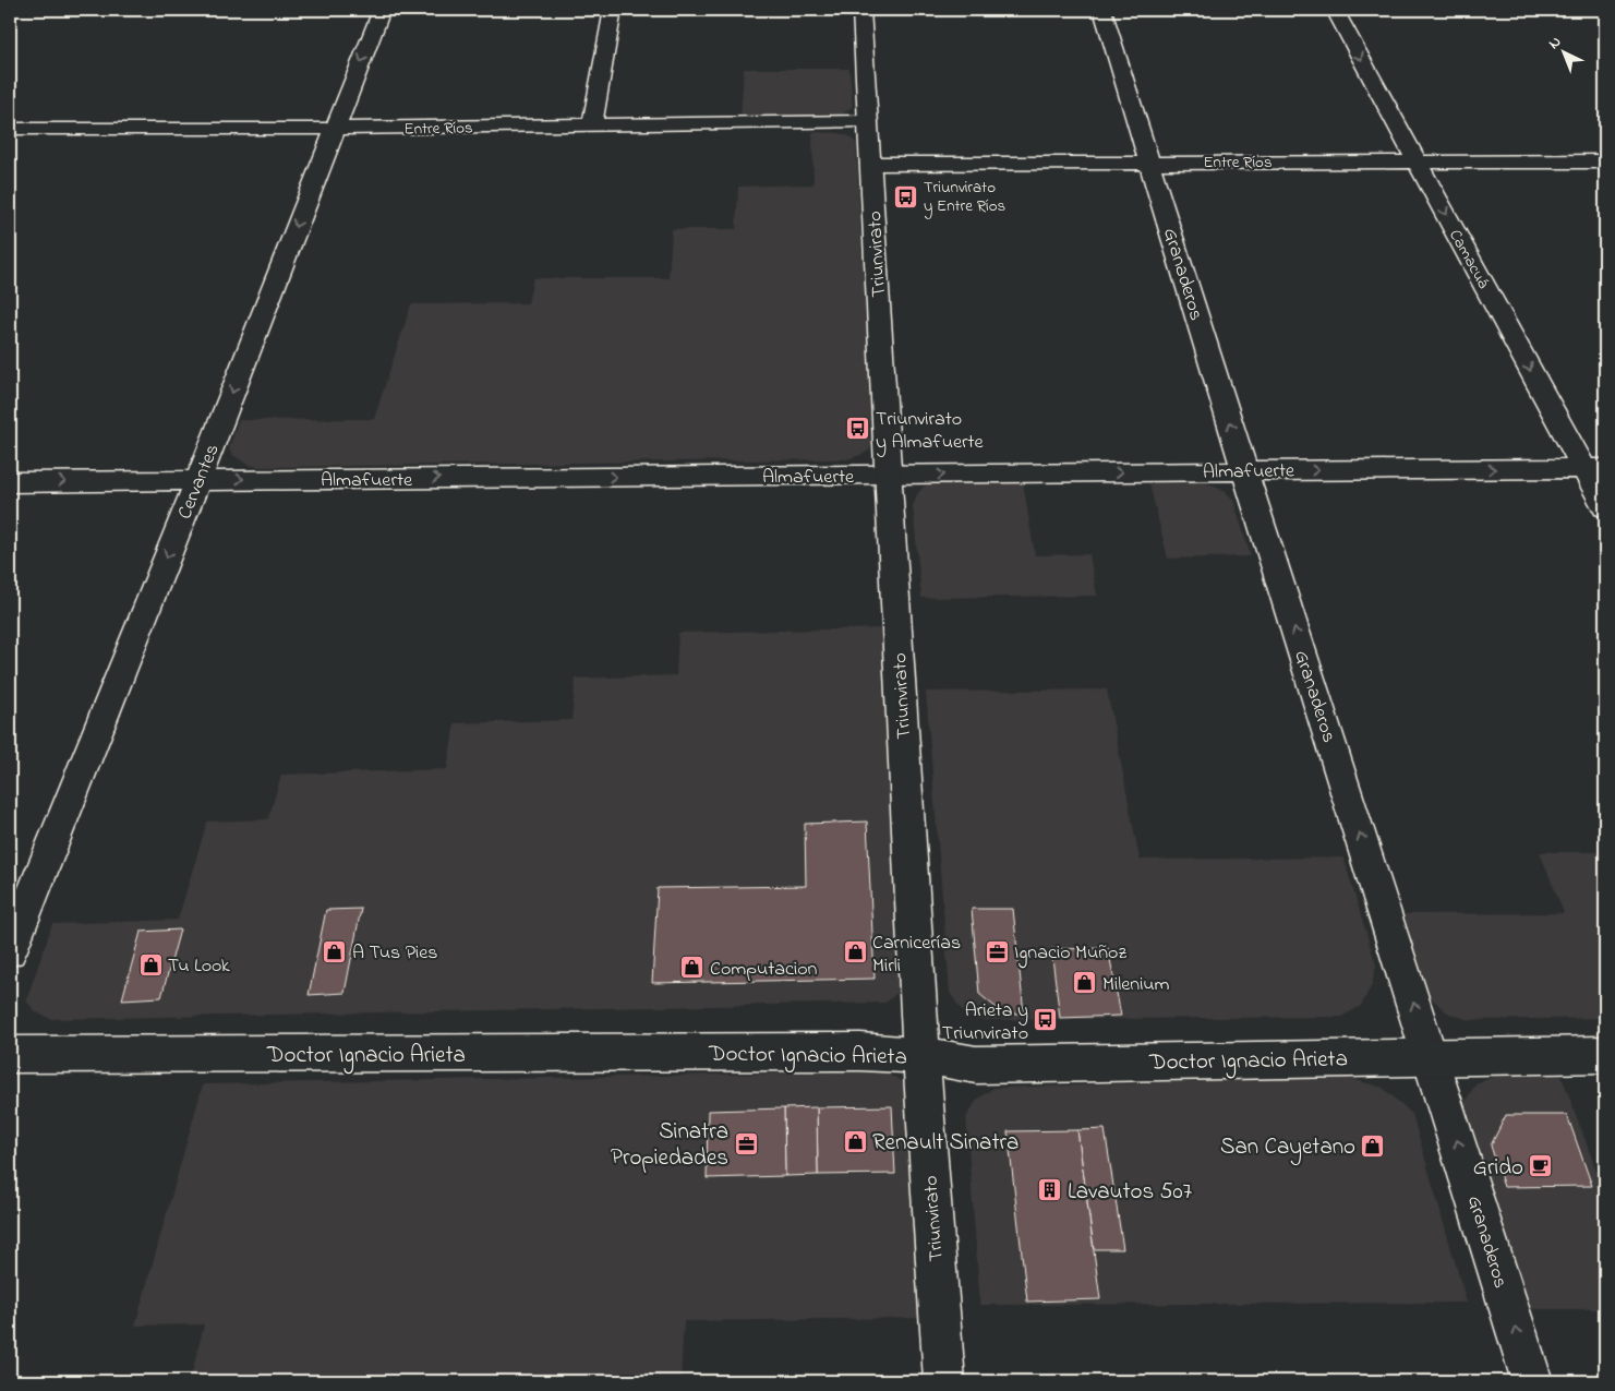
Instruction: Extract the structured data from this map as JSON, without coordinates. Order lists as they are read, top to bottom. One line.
{"streets":{"street":["Entre Ríos","Triunvirato","Camacuá","Granaderos","Almafuerte","Cervantes","Doctor Ignacio Arieta"]},"crossings":[["Entre Ríos","Triunvirato"],["Entre Ríos","Camacuá"],["Entre Ríos","Granaderos"],["Entre Ríos","Cervantes"],["Triunvirato","Almafuerte"],["Triunvirato","Doctor Ignacio Arieta"],["Camacuá","Almafuerte"],["Granaderos","Almafuerte"],["Granaderos","Doctor Ignacio Arieta"],["Almafuerte","Cervantes"]],"one_way":["Camacuá","Granaderos","Almafuerte","Cervantes"],"places":{"bus stop":["Triunvirato y Entre Ríos","Triunvirato y Almafuerte","Arieta y Triunvirato"],"shop":["A Tus Pies","Carnicerías Mirli","Tu Look","Computacion","Milenium","Renault Sinatra","San Cayetano"],"office":["Ignacio Muñoz","Sinatra Propiedades"],"cafe":["Grido"],"building":["Lavautos 507"]},"north":"top left"}
